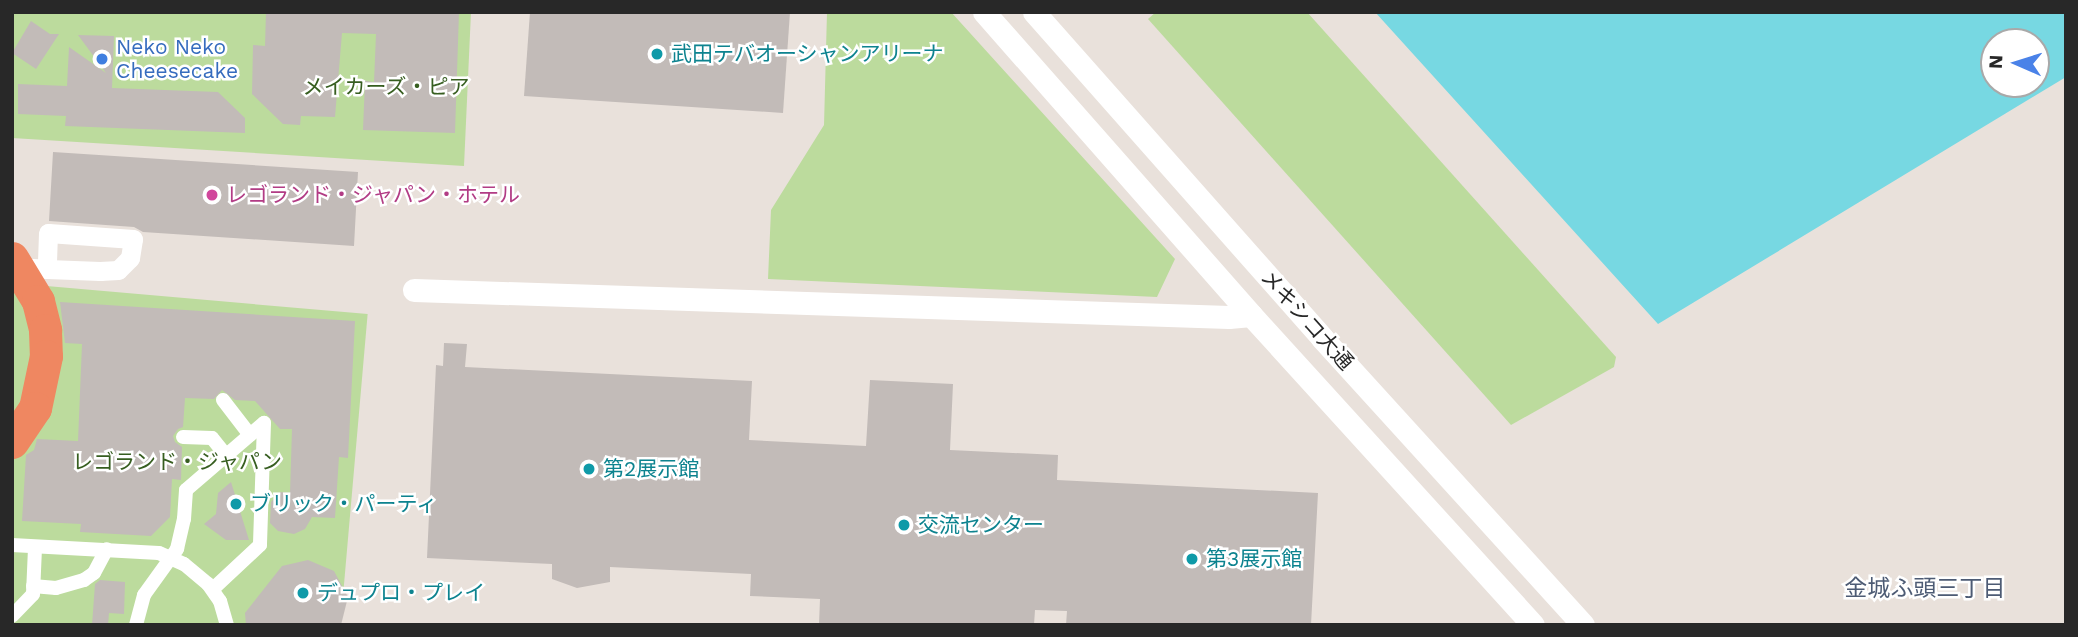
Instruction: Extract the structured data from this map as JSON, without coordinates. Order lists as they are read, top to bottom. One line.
{"streets":{"street":["メキシコ大通"]},"districts":["金城ふ頭三丁目"],"parks":["メイカーズ・ピア","レゴランド・ジャパン"],"places":["武田テバオーシャンアリーナ","Neko Neko Cheesecake","レゴランド・ジャパン・ホテル","第2展示館","ブリック・パーティ","交流センター","第3展示館","デュプロ・プレイ"],"north":"left"}
